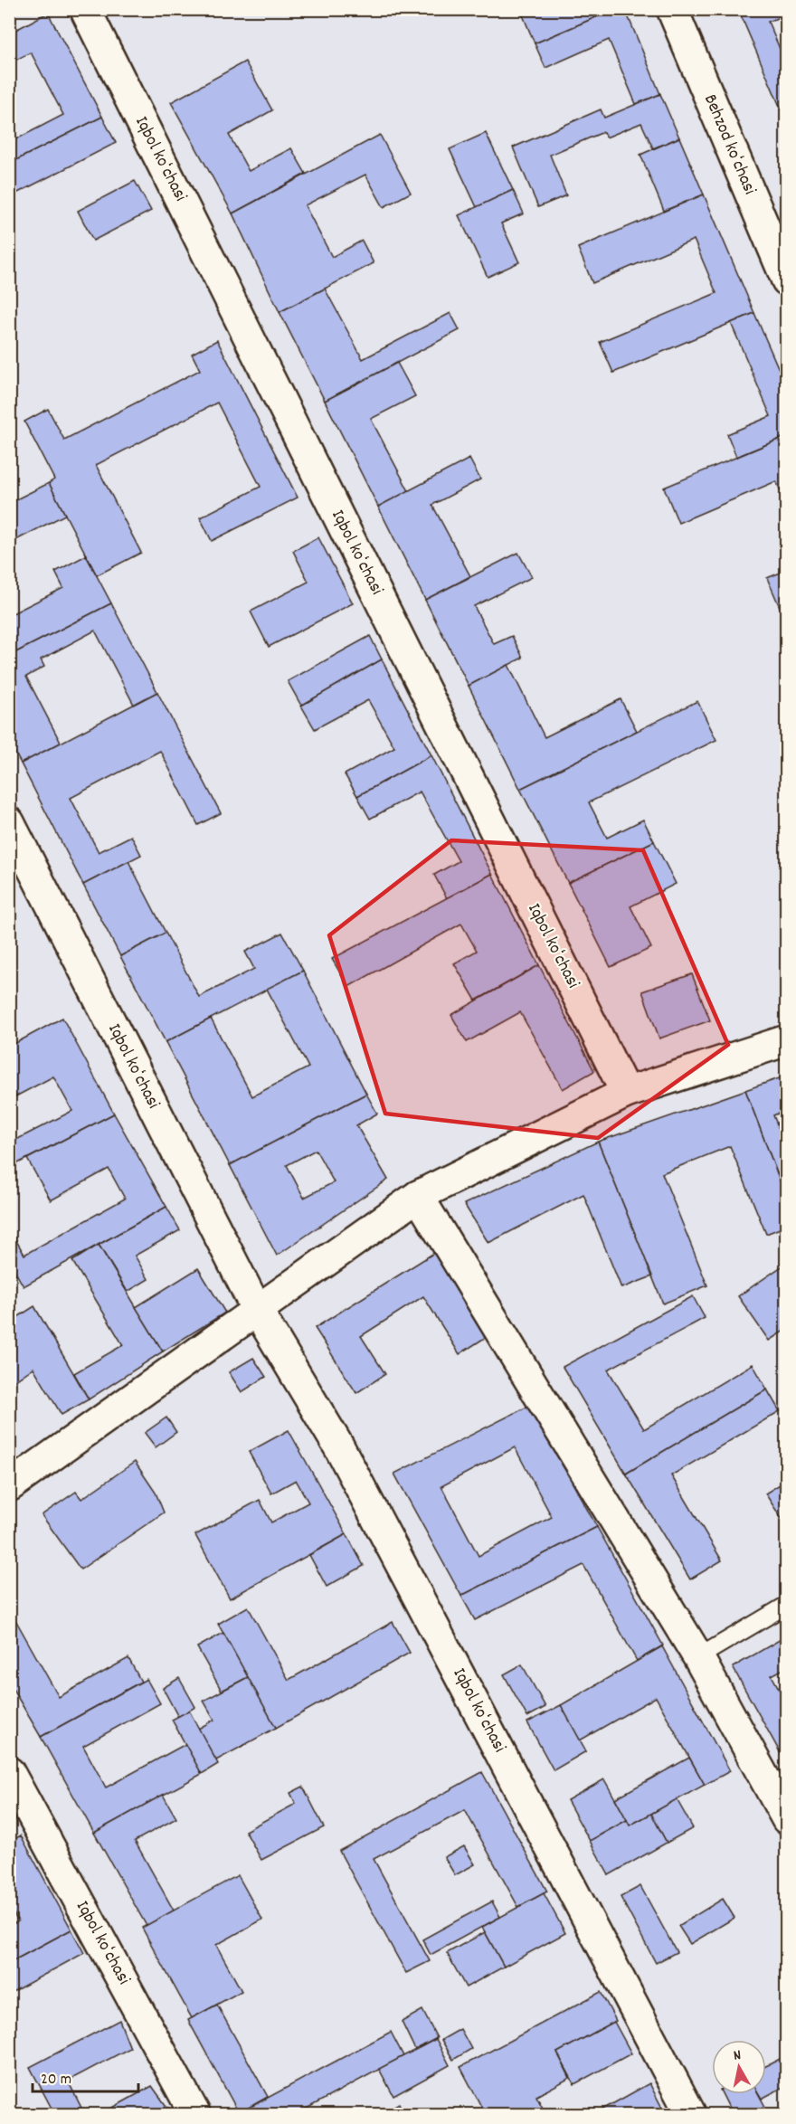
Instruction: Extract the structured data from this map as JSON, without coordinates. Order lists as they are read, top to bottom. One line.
{"streets":{"street":["Behzod koʻchasi","Iqbol koʻchasi"]},"scale_bar":"20 m","north":"top"}
